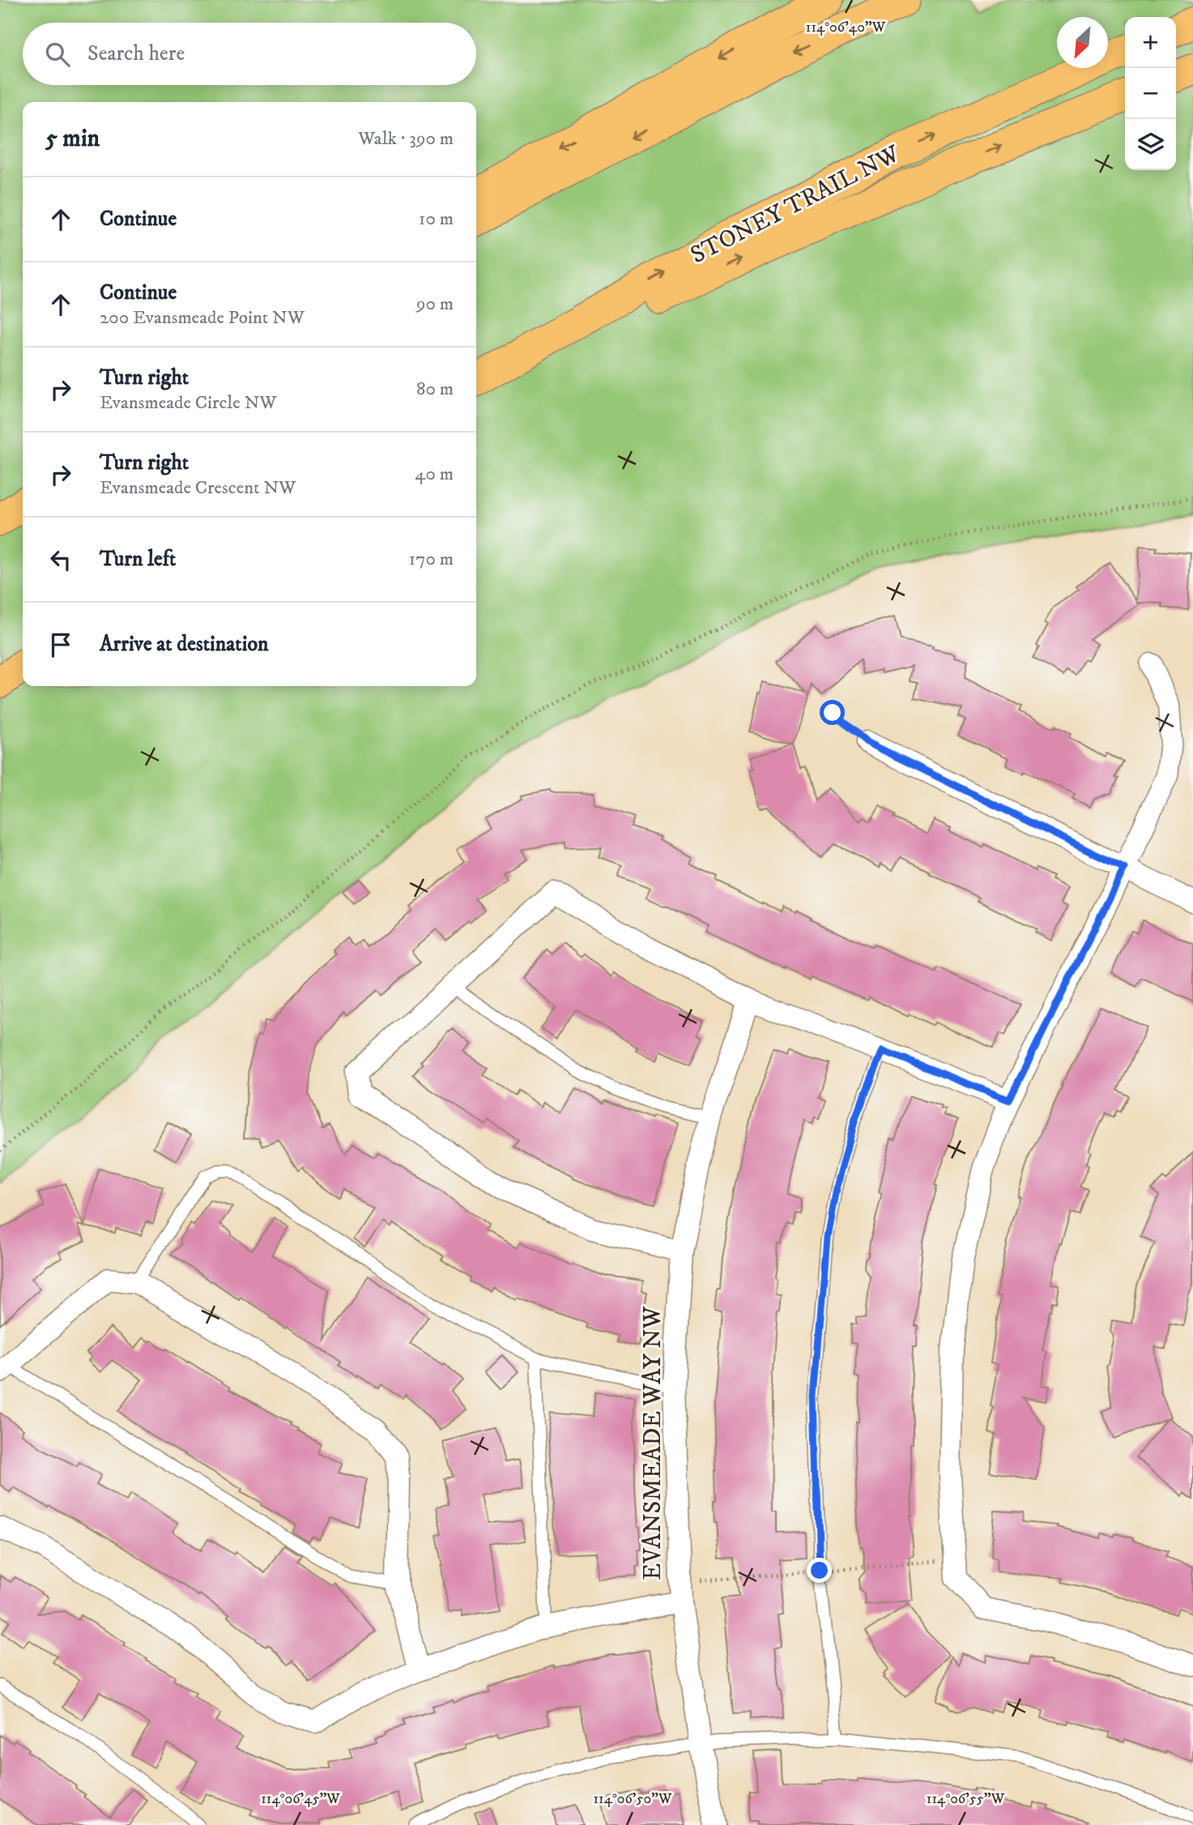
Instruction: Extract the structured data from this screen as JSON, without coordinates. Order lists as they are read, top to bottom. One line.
{"streets":{"highway":["STONEY TRAIL NW"],"street":["EVANSMEADE WAY NW"]},"north":"bottom left","page":{"map_buttons":["+","−"],"search":"Search here","heading":["5 min","Walk · 390 m"],"list":[["Continue","10 m"],["Continue","200 Evansmeade Point NW","90 m"],["Turn right","Evansmeade Circle NW","80 m"],["Turn right","Evansmeade Crescent NW","40 m"],["Turn left","170 m"],"Arrive at destination"]},"coordinates":["114°06'40\"W","114°06'45\"W","114°06'50\"W","114°06'55\"W"]}
